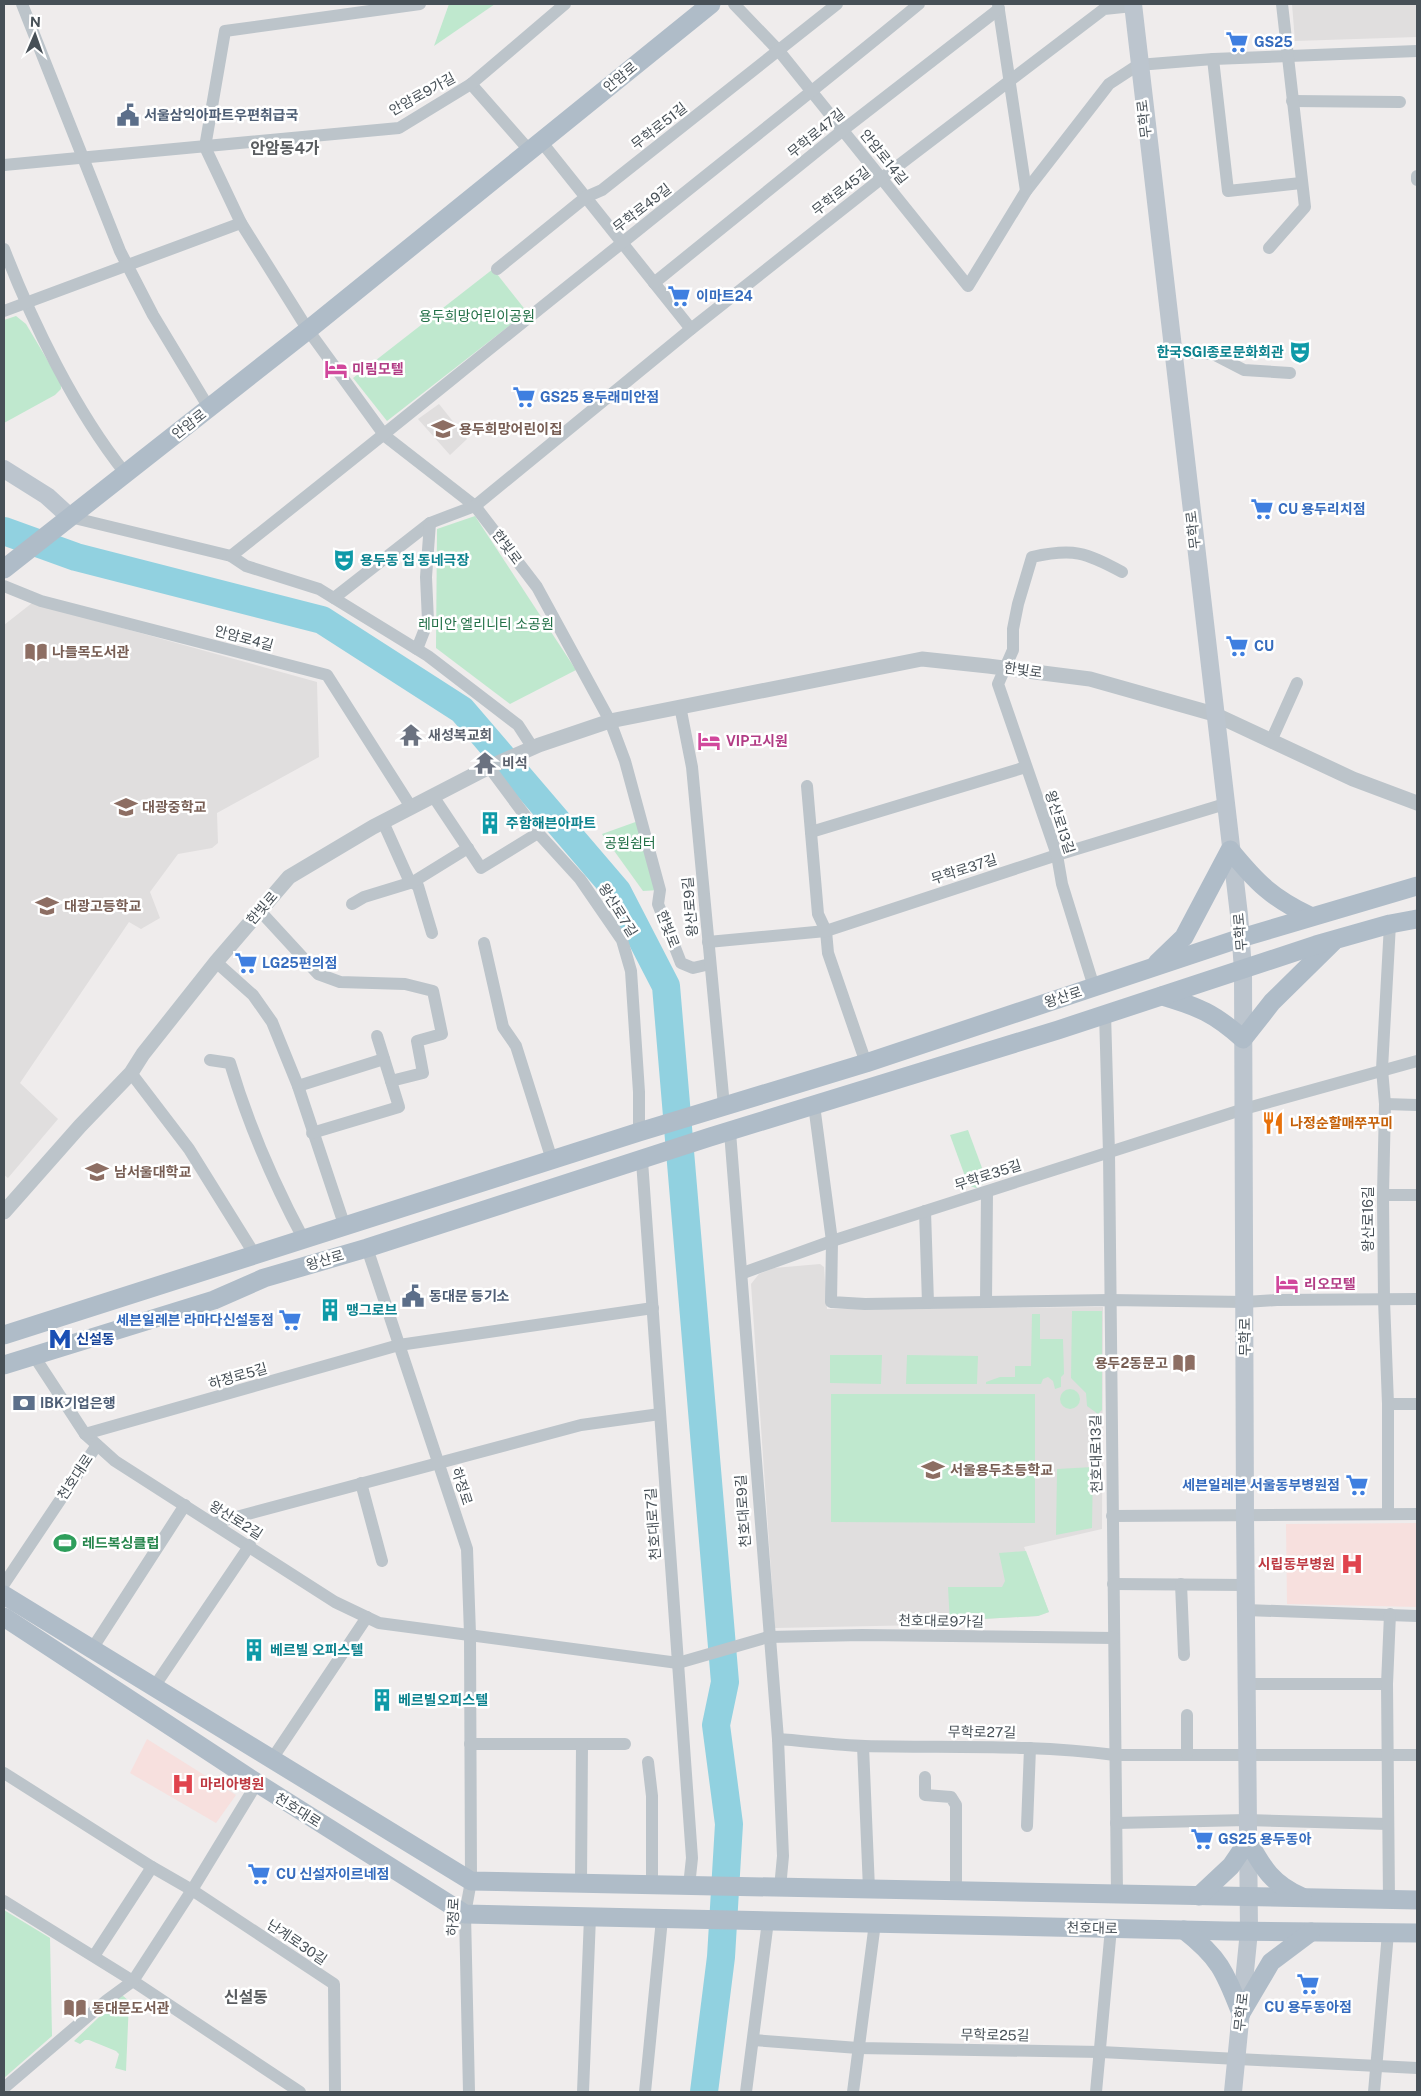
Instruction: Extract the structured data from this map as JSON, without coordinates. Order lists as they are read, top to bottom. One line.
{"streets":{"main road":["안암로","무학로","왕산로","천호대로"],"street":["안암로9가길","무학로51길","무학로47길","안암로14길","무학로45길","무학로49길","한빛로","안암로4길","왕산로13길","무학로37길","왕산로9길","왕산로7길","무학로35길","왕산로16길","하정로5길","천호대로13길","하정로","천호대로9길","왕산로2길","천호대로7길","천호대로9가길","무학로27길","난계로30길","무학로25길"]},"crossings":[["무학로","무학로45길"],["무학로","한빛로"],["무학로","무학로37길"],["무학로","왕산로"],["무학로","무학로35길"],["무학로","천호대로"],["무학로","무학로27길"],["무학로","무학로25길"],["무학로51길","안암로14길"],["무학로47길","안암로14길"],["안암로14길","무학로45길"],["안암로14길","무학로49길"],["무학로45길","한빛로"],["한빛로","안암로4길"],["한빛로","왕산로13길"],["한빛로","왕산로9길"],["한빛로","왕산로7길"],["왕산로13길","무학로37길"],["왕산로13길","왕산로"],["무학로37길","왕산로9길"],["왕산로9길","왕산로"],["왕산로7길","왕산로"],["왕산로","왕산로16길"],["왕산로","천호대로13길"],["왕산로","하정로"],["왕산로","천호대로9길"],["왕산로","왕산로2길"],["왕산로","천호대로7길"],["무학로35길","왕산로16길"],["무학로35길","천호대로13길"],["무학로35길","천호대로9길"],["하정로5길","하정로"],["하정로5길","왕산로2길"],["하정로5길","천호대로7길"],["천호대로13길","천호대로9가길"],["천호대로13길","무학로27길"],["천호대로","하정로"],["천호대로","왕산로2길"],["하정로","왕산로2길"],["천호대로9길","천호대로9가길"],["천호대로9길","무학로27길"],["왕산로2길","천호대로7길"],["왕산로2길","천호대로9가길"],["천호대로7길","천호대로9가길"]],"districts":["안암동4가","신설동"],"parks":["용두희망어린이공원","레미안 엘리니티 소공원","공원쉼터"],"places":{"supermarket":["GS25","이마트24","GS25 용두래미안점","CU 용두리치점","CU","LG25편의점","세븐일레븐 라마다신설동점","세븐일레븐 서울동부병원점","GS25 용두동아","CU 신설자이르네점","CU 용두동아점"],"public building":["서울삼익아파트우편취급국","동대문 등기소"],"theatre":["한국SGI종로문화회관","용두동 집 동네극장"],"hotel":["미림모텔","VIP고시원","리오모텔"],"school or university":["용두희망어린이집","대광중학교","대광고등학교","남서울대학교","서울용두초등학교"],"library":["나들목도서관","용두2동문고","동대문도서관"],"temple":["새성복교회","비석"],"building":["주함해븐아파트","맹그로브","베르빌 오피스텔","베르빌오피스텔"],"restaurant":["나정순할매쭈꾸미"],"metro station":["신설동"],"bank":["IBK기업은행"],"sports":["레드복싱클럽"],"hospital":["시립동부병원","마리아병원"]},"north":"top"}
